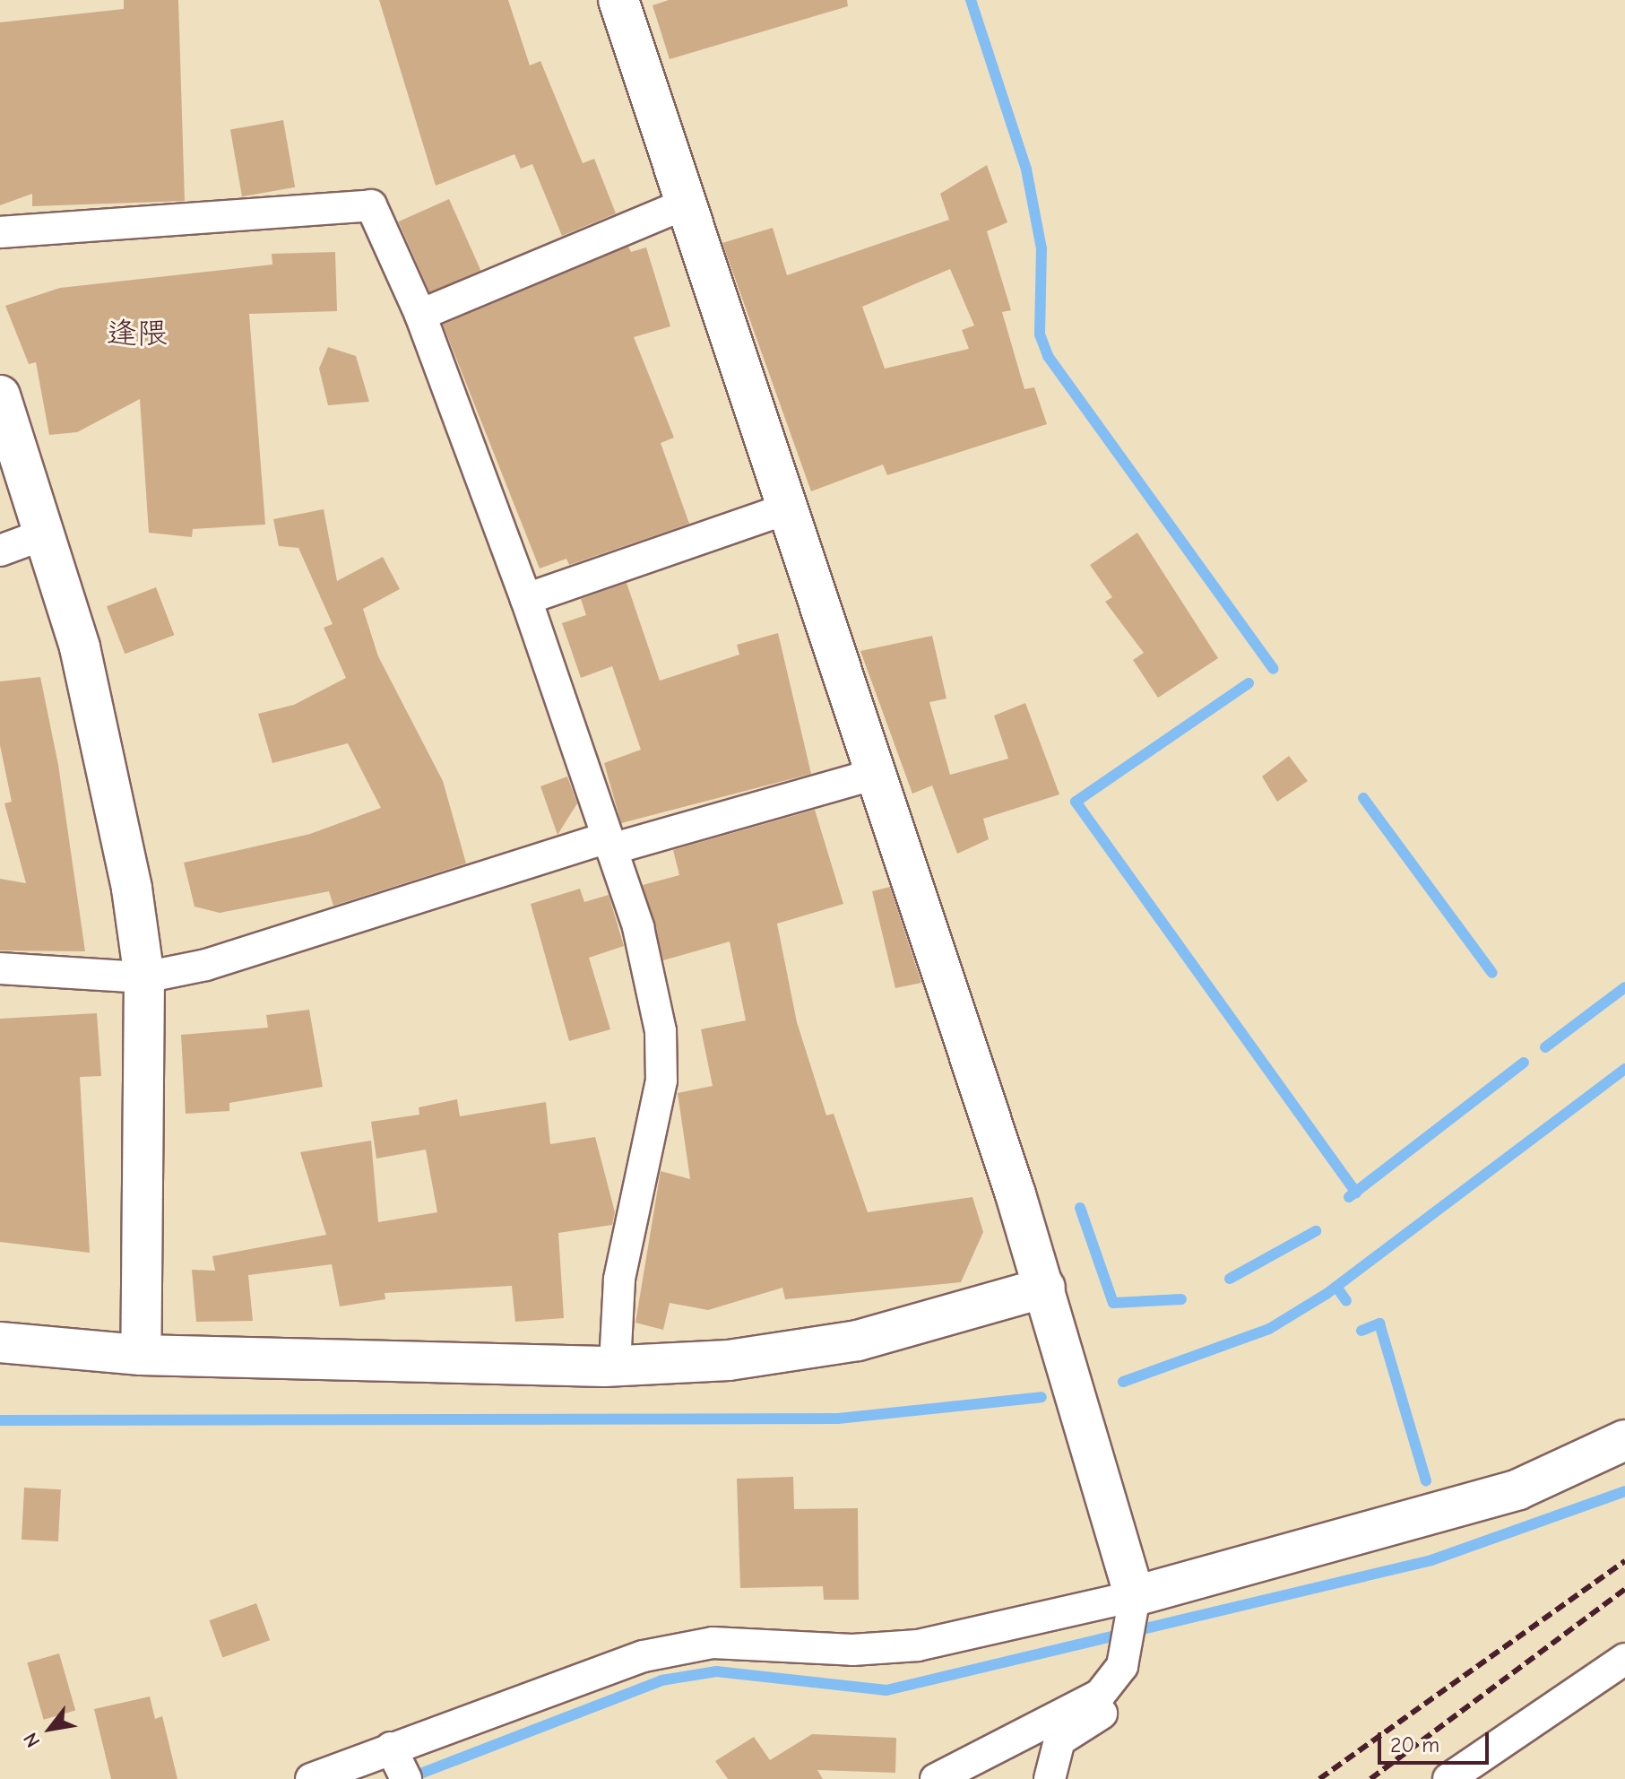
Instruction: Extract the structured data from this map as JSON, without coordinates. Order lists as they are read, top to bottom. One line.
{"districts":["逢隈"],"scale_bar":"20 m","north":"bottom left"}
